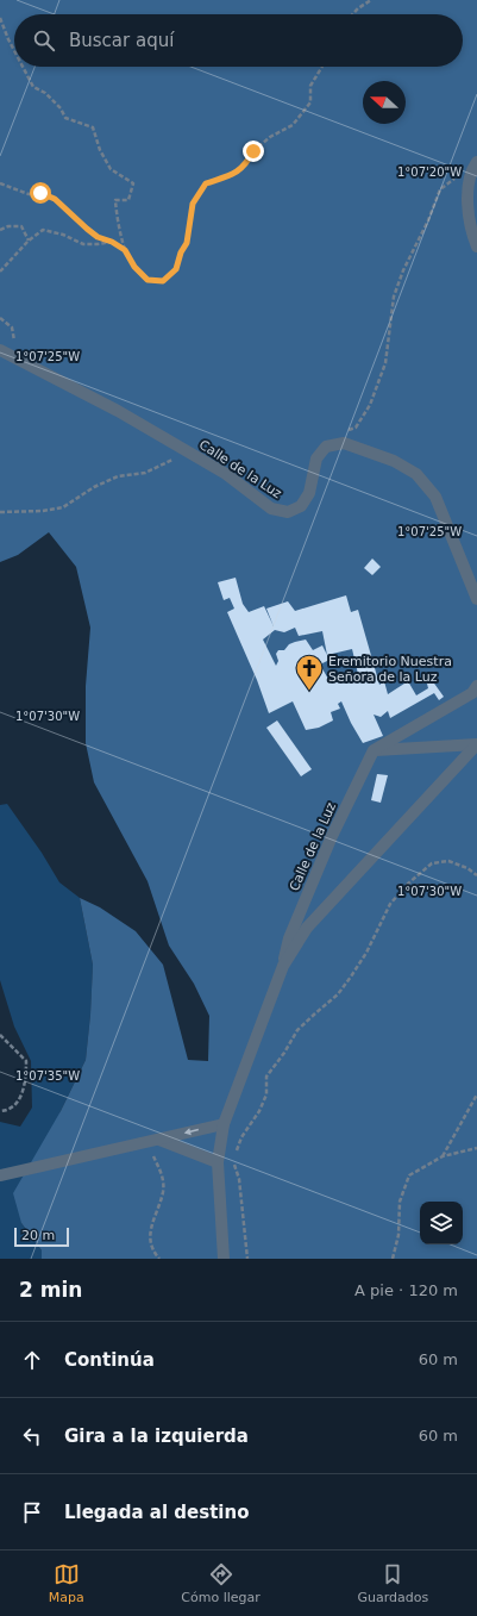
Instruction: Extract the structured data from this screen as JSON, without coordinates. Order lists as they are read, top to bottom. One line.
{"streets":{"street":["Calle de la Luz"]},"places":{"church":["Eremitorio Nuestra Señora de la Luz"]},"scale_bar":"20 m","north":"left","page":{"search":"Buscar aquí","scale":"20 m","heading":["2 min","A pie · 120 m"],"list":[["Continúa","60 m"],["Gira a la izquierda","60 m"],"Llegada al destino"],"nav":["Mapa","Cómo llegar","Guardados"]},"coordinates":["1°07'20\"W","1°07'25\"W","1°07'30\"W","1°07'35\"W"]}
